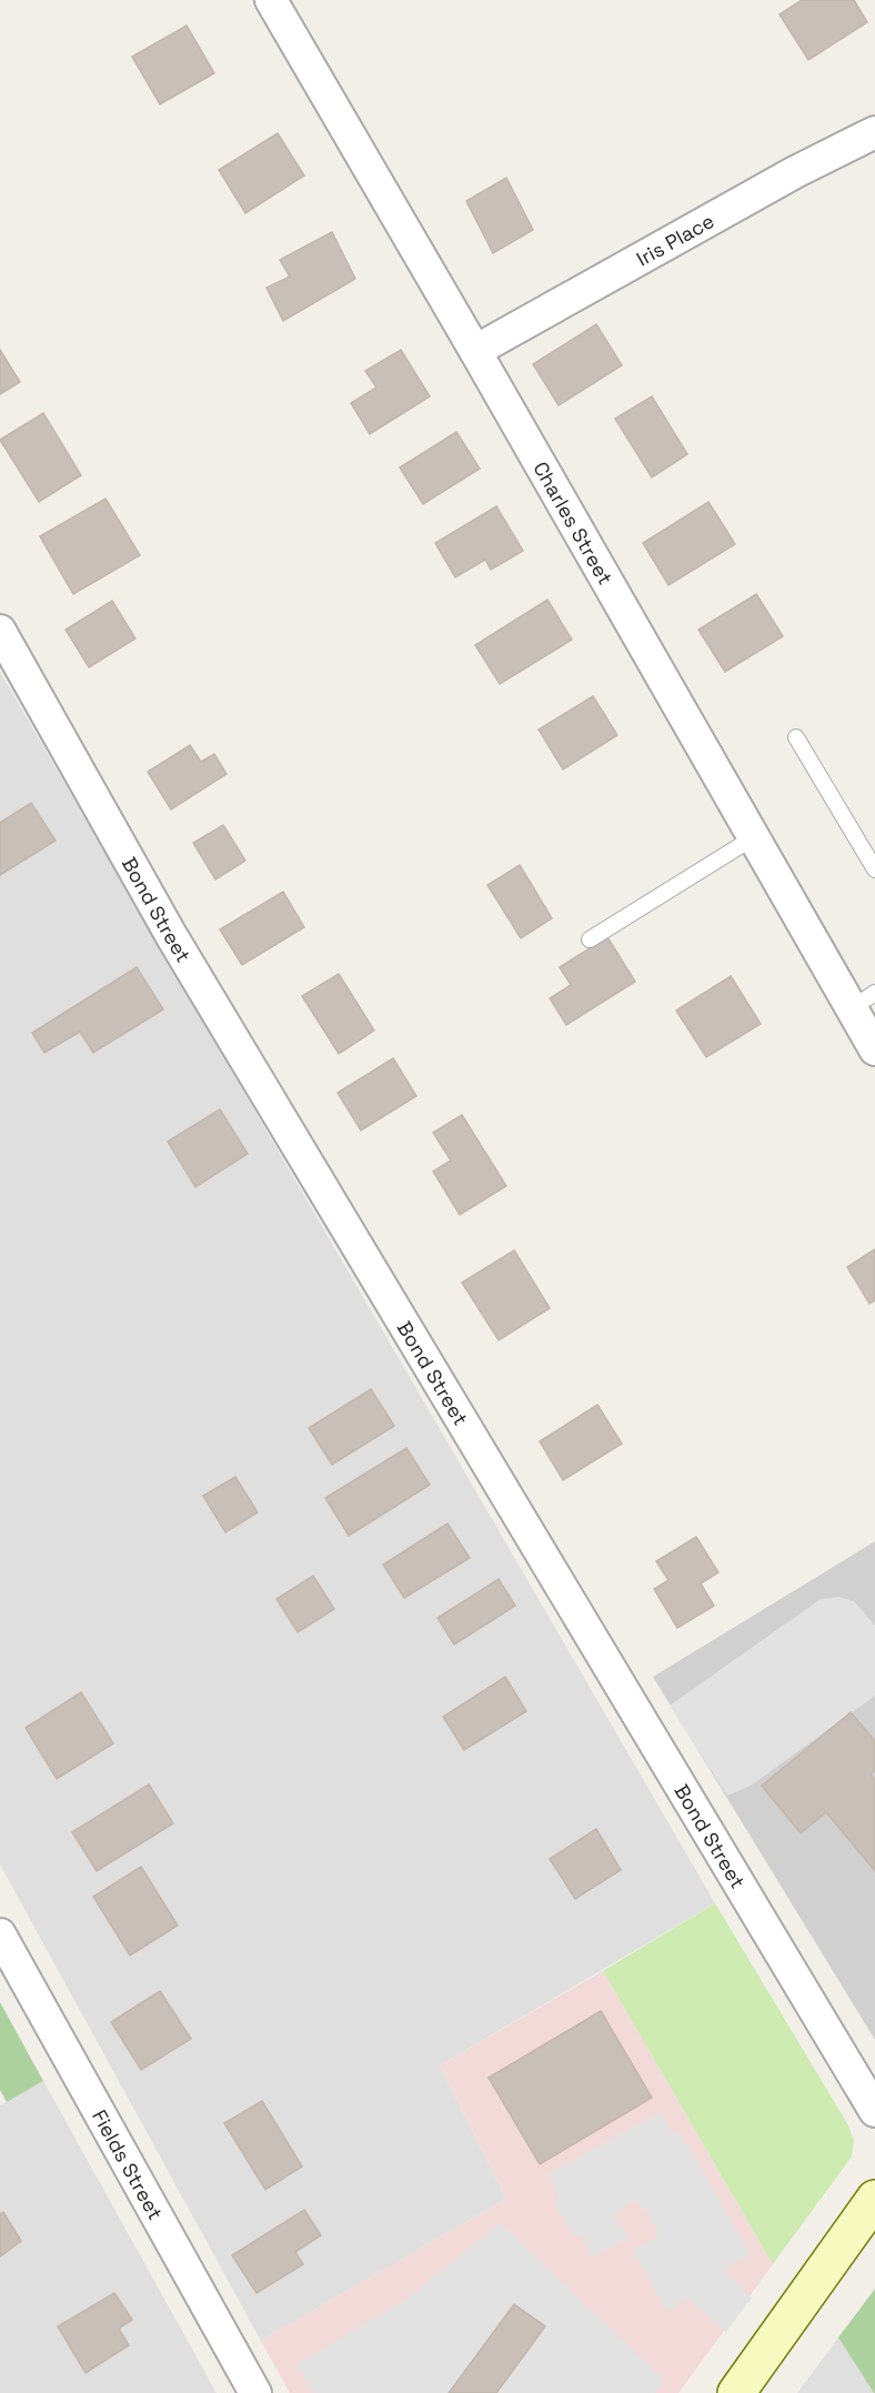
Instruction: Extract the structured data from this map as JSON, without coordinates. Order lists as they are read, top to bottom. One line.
{"streets":{"street":["Iris Place","Charles Street","Bond Street","Fields Street"]},"crossings":[["Iris Place","Charles Street"]]}
